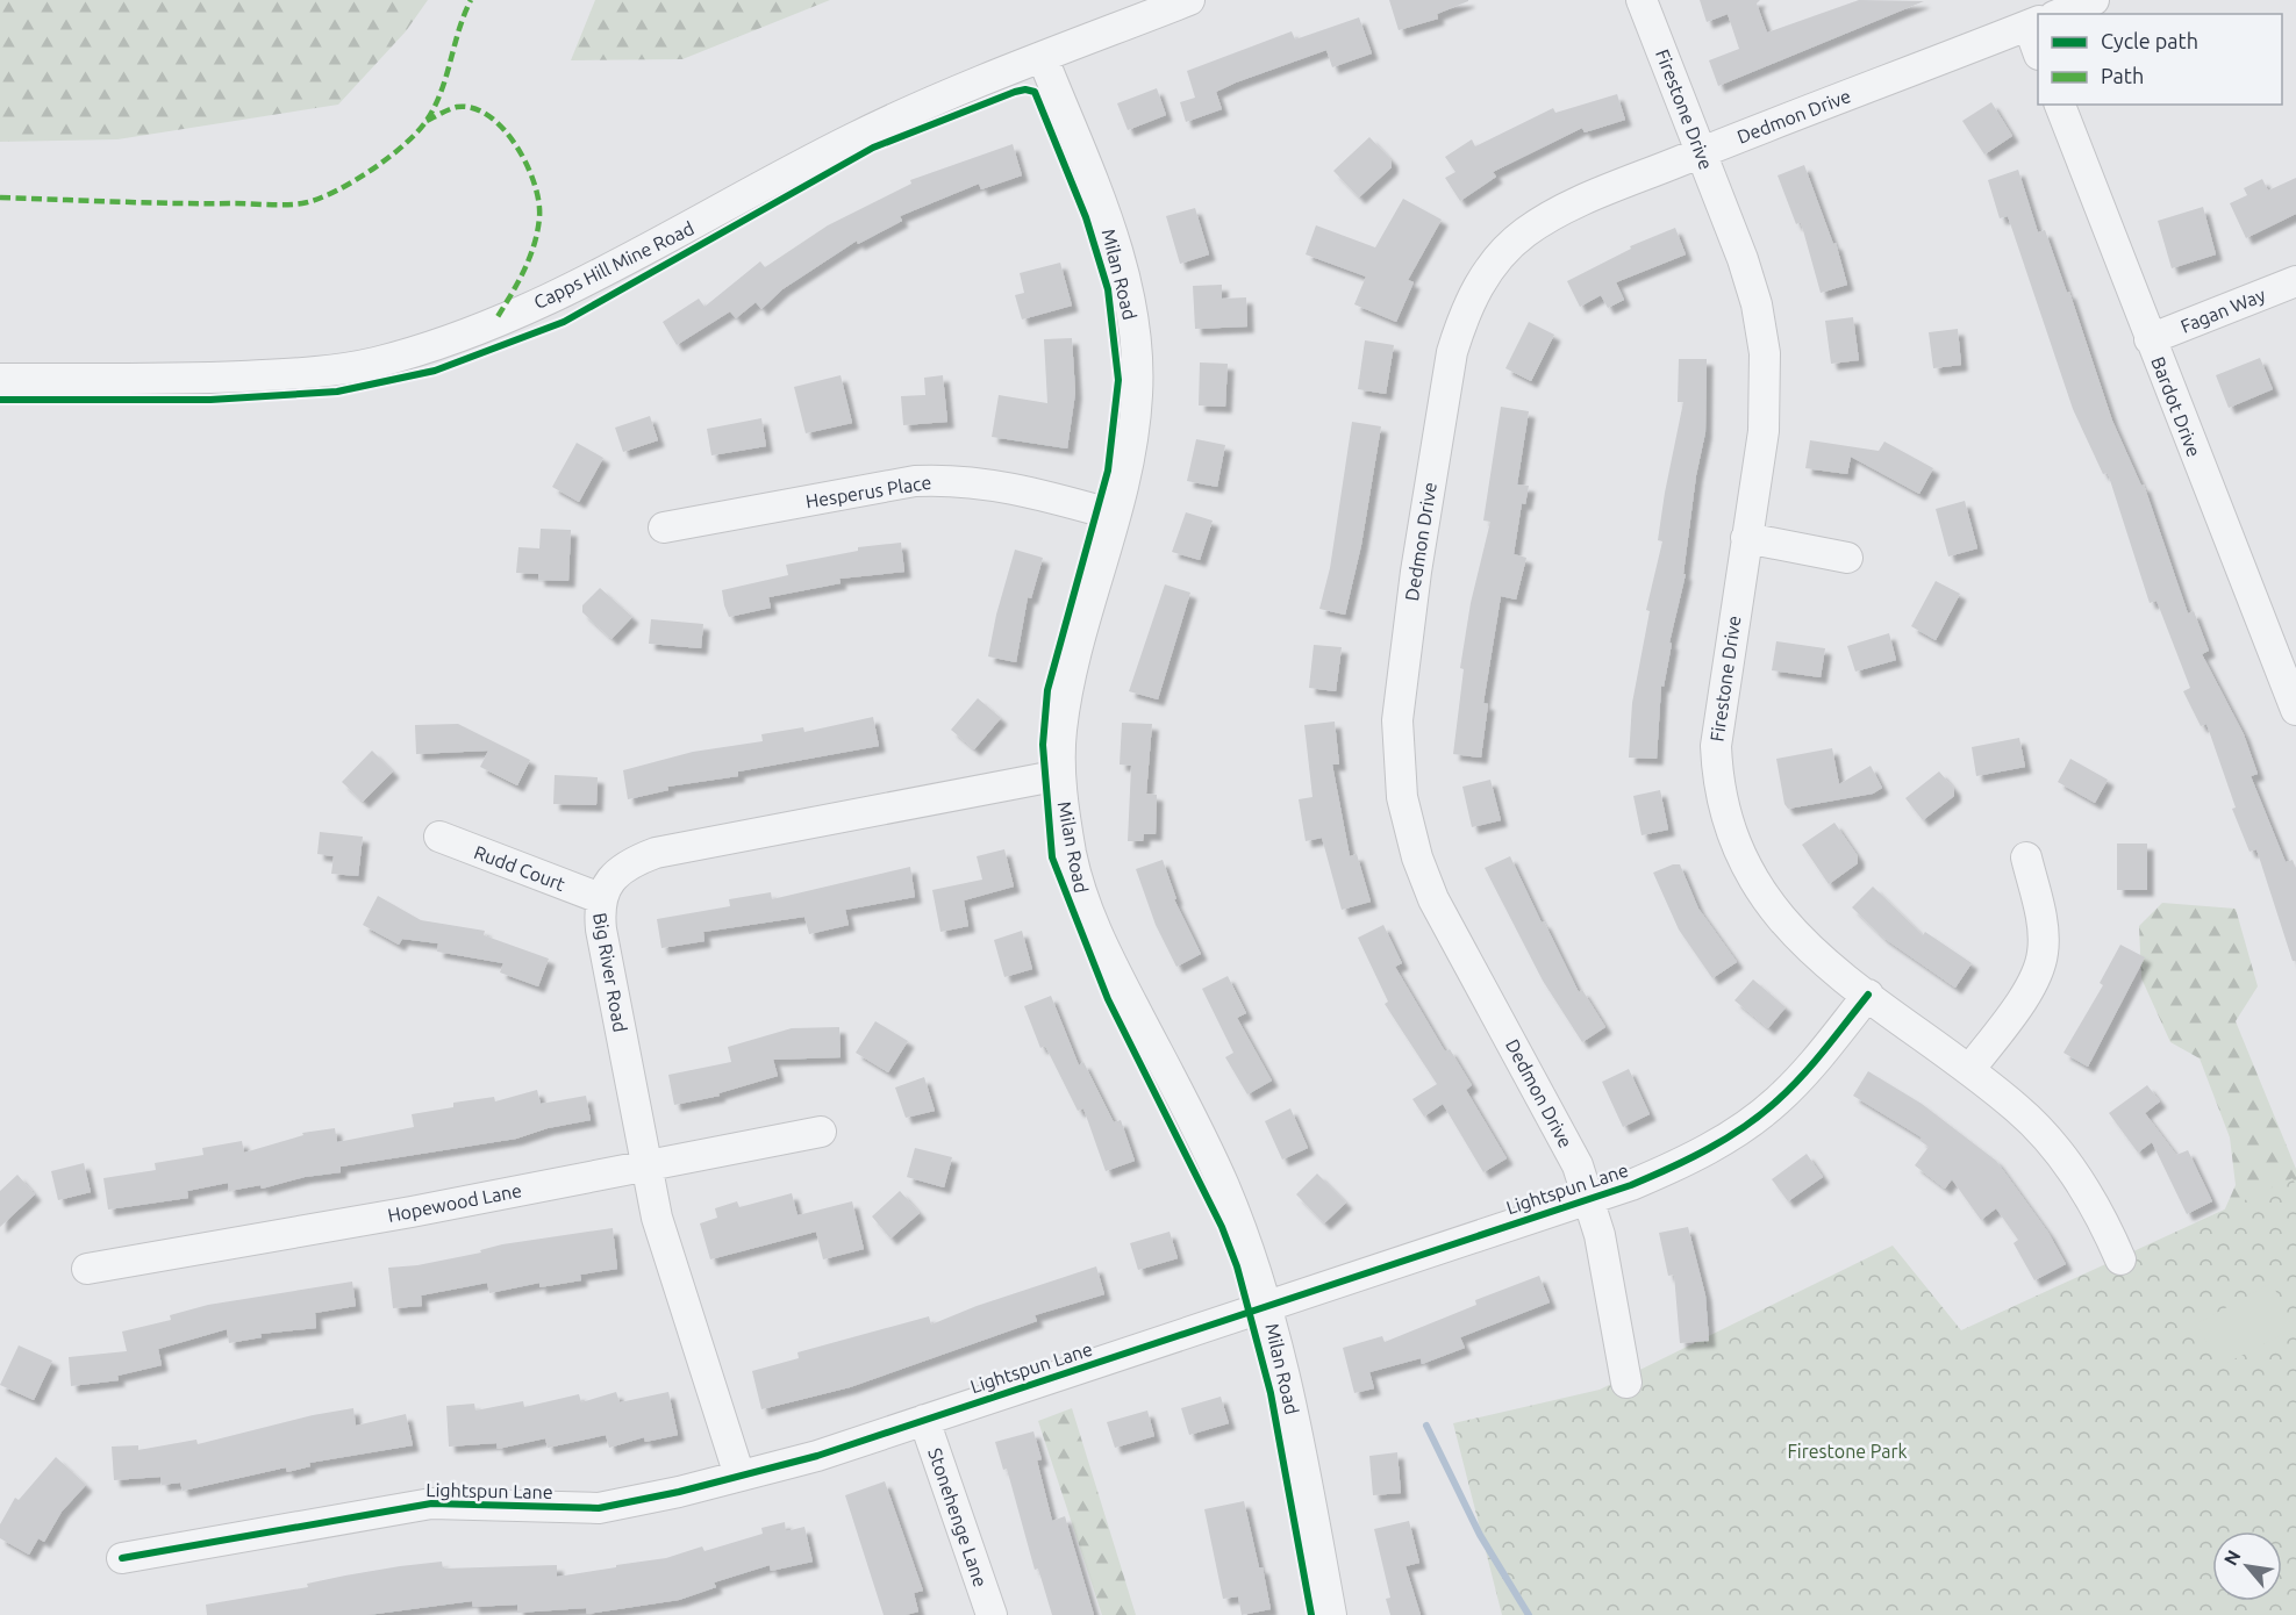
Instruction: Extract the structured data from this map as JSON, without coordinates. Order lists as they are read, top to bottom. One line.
{"streets":{"street":["Firestone Drive","Dedmon Drive","Capps Hill Mine Road","Milan Road","Fagan Way","Bardot Drive","Hesperus Place","Rudd Court","Big River Road","Lightspun Lane","Hopewood Lane","Stonehenge Lane"]},"crossings":[["Firestone Drive","Dedmon Drive"],["Firestone Drive","Lightspun Lane"],["Dedmon Drive","Lightspun Lane"],["Capps Hill Mine Road","Milan Road"],["Milan Road","Hesperus Place"],["Milan Road","Big River Road"],["Milan Road","Lightspun Lane"],["Fagan Way","Bardot Drive"],["Rudd Court","Big River Road"],["Big River Road","Lightspun Lane"],["Big River Road","Hopewood Lane"],["Lightspun Lane","Stonehenge Lane"]],"parks":["Firestone Park"],"legend":["Cycle path","Path"],"north":"top left"}
